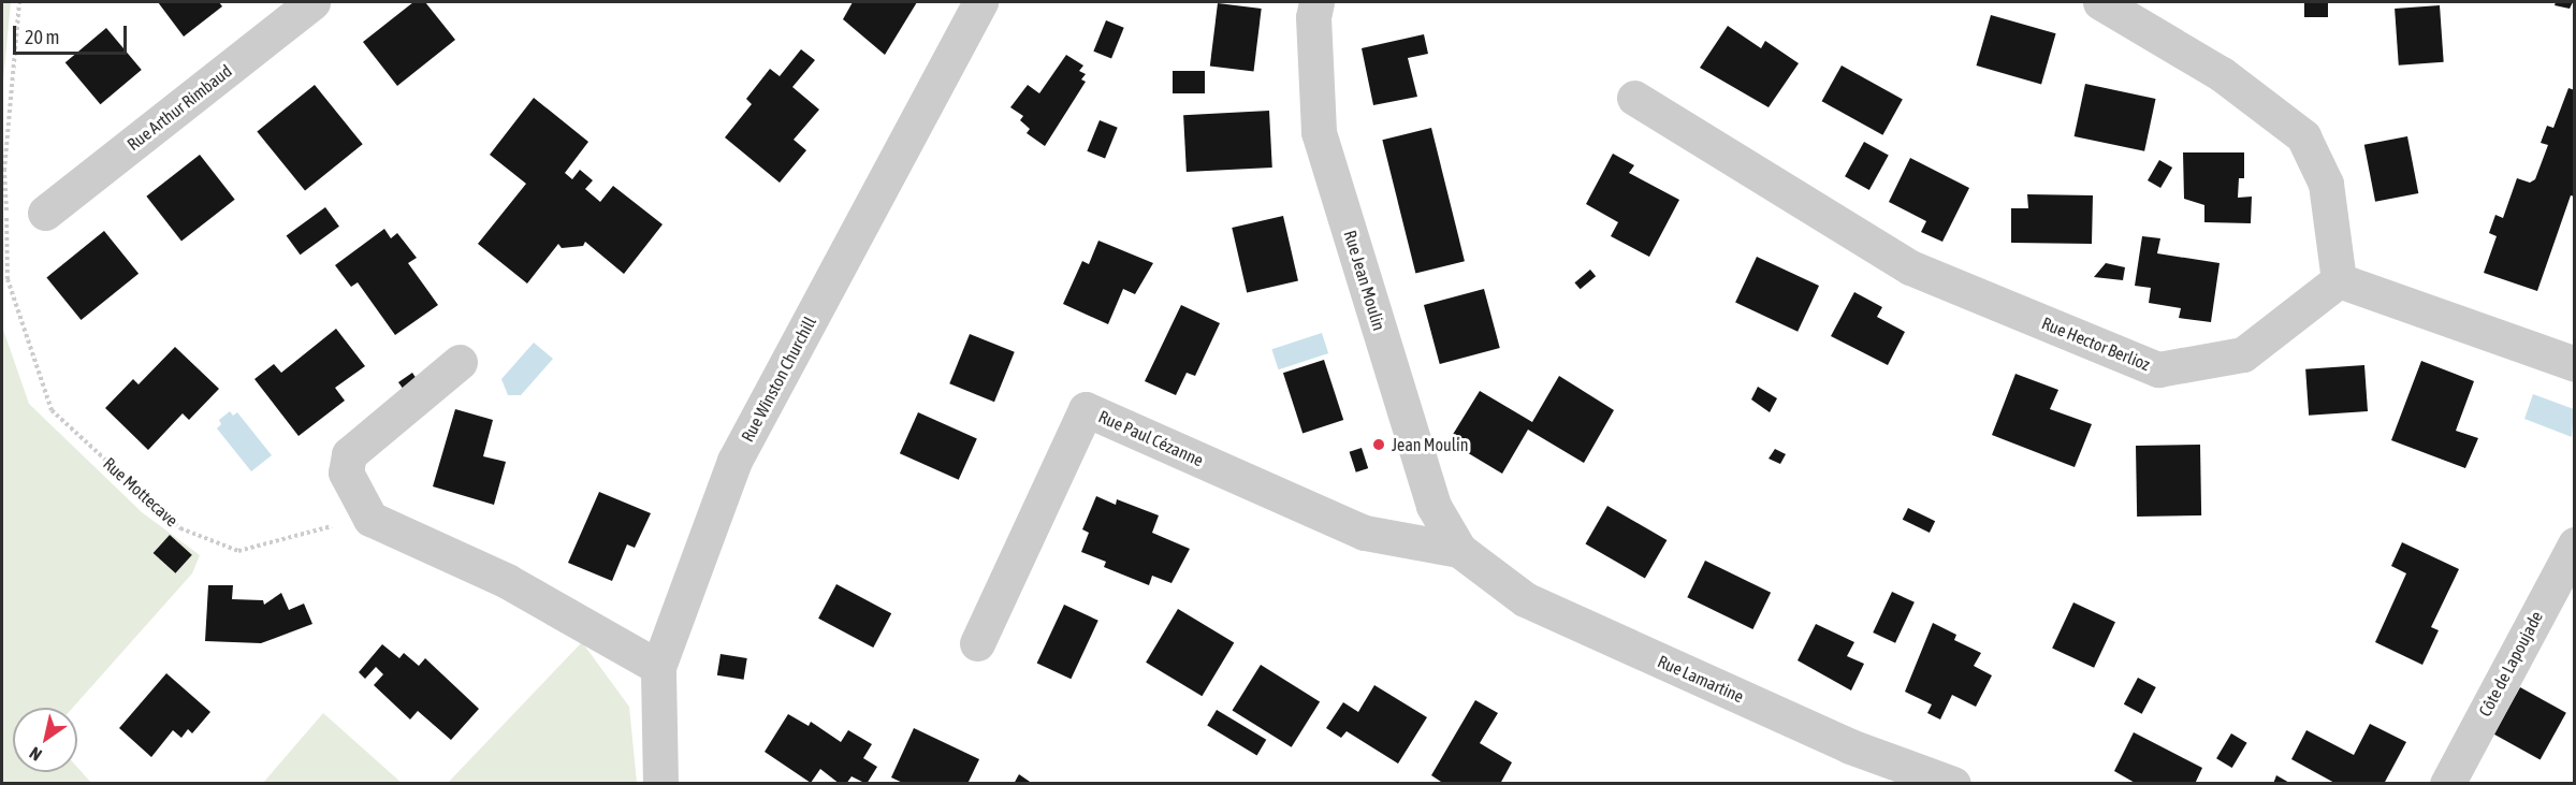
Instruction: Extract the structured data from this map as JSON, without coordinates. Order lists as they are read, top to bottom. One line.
{"streets":{"street":["Rue Arthur Rimbaud","Rue Jean Moulin","Rue Hector Berlioz","Rue Winston Churchill","Rue Paul Cézanne","Côte de Lapoujade","Rue Lamartine"],"path":["Rue Mottecave"]},"crossings":[["Rue Jean Moulin","Rue Paul Cézanne"],["Rue Jean Moulin","Rue Lamartine"],["Rue Paul Cézanne","Rue Lamartine"]],"places":["Jean Moulin"],"scale_bar":"20 m","north":"bottom left"}
